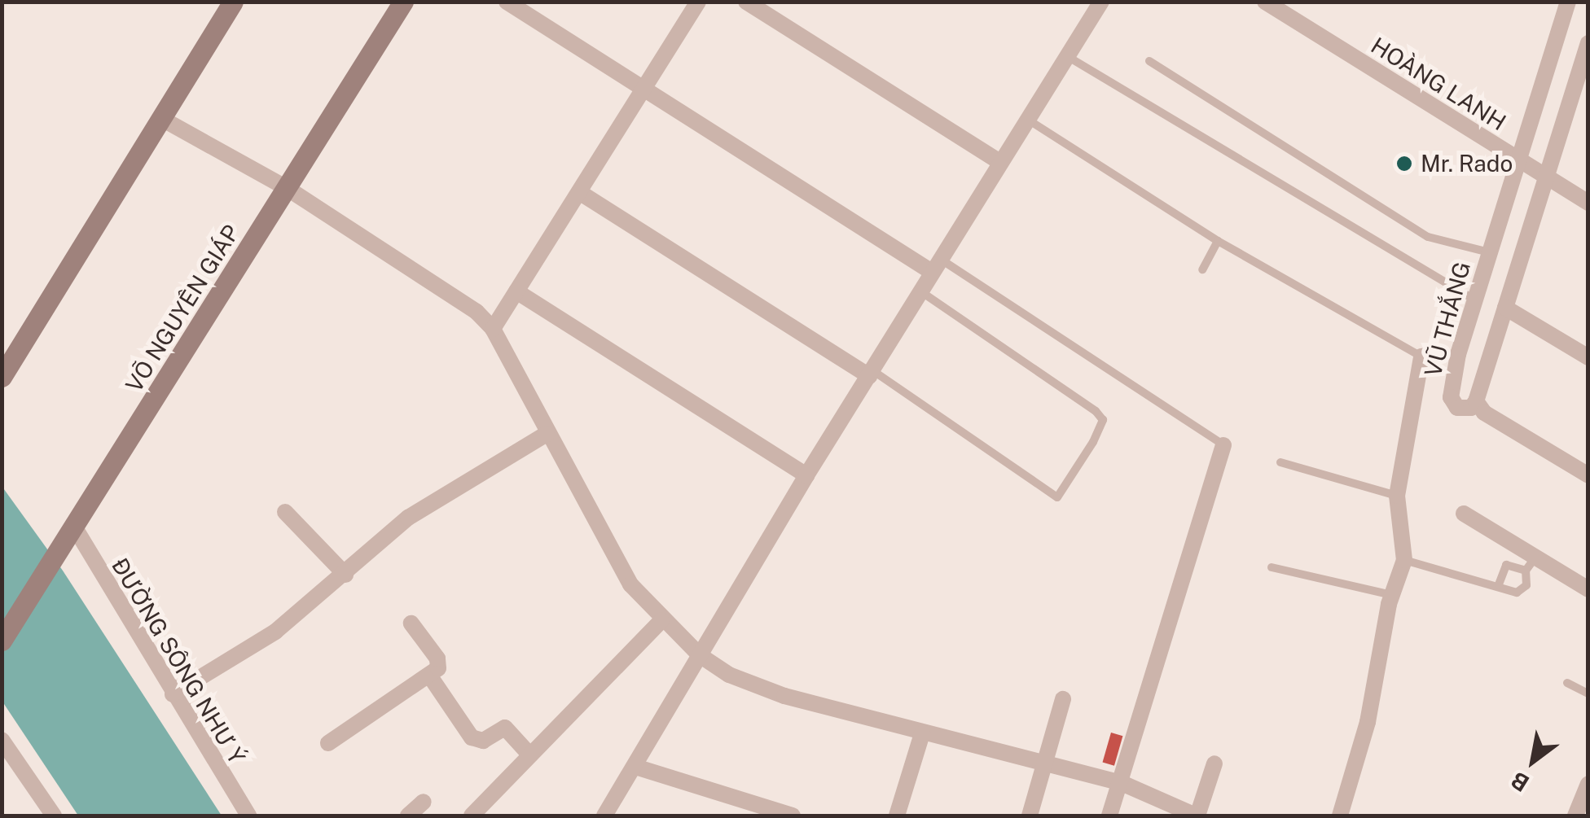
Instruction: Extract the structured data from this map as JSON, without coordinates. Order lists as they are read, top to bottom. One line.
{"streets":{"street":["HOÀNG LANH","VÕ NGUYÊN GIÁP","VŨ THẮNG","ĐƯỜNG SÔNG NHƯ Ý"]},"crossings":[["HOÀNG LANH","VŨ THẮNG"],["VÕ NGUYÊN GIÁP","ĐƯỜNG SÔNG NHƯ Ý"]],"places":["Mr. Rado"],"north":"bottom left"}
